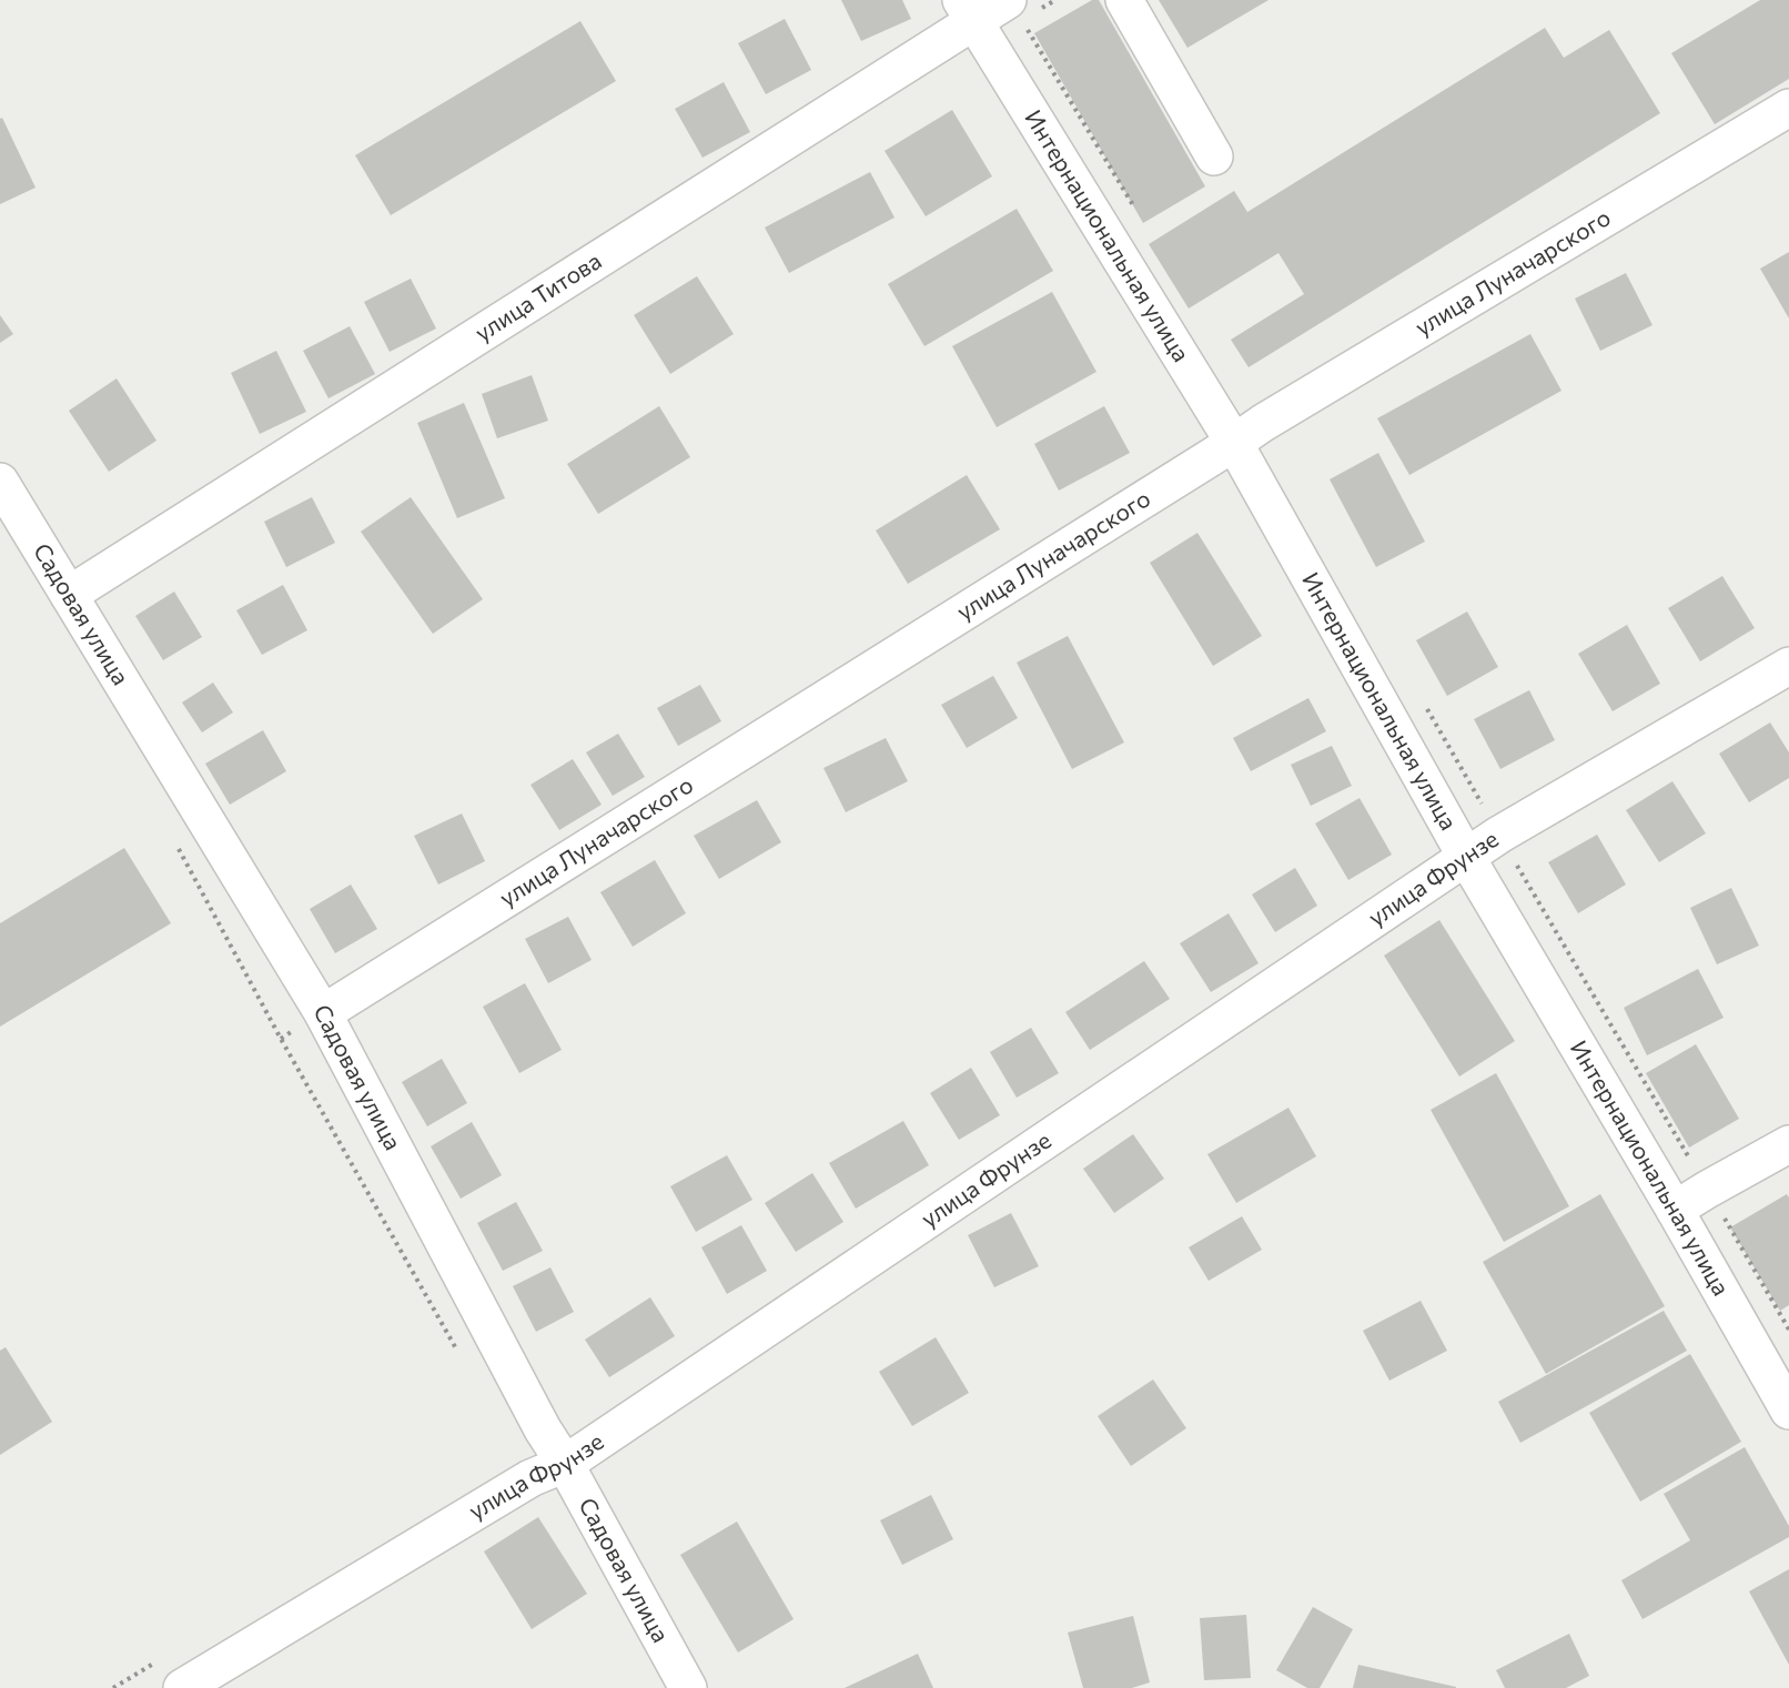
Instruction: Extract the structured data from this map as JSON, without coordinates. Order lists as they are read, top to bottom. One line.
{"streets":{"street":["Интернациональная улица","улица Луначарского","улица Титова","Садовая улица","улица Фрунзе"]},"crossings":[["Интернациональная улица","улица Луначарского"],["Интернациональная улица","улица Титова"],["Интернациональная улица","улица Фрунзе"],["улица Луначарского","Садовая улица"],["улица Титова","Садовая улица"],["Садовая улица","улица Фрунзе"]]}
